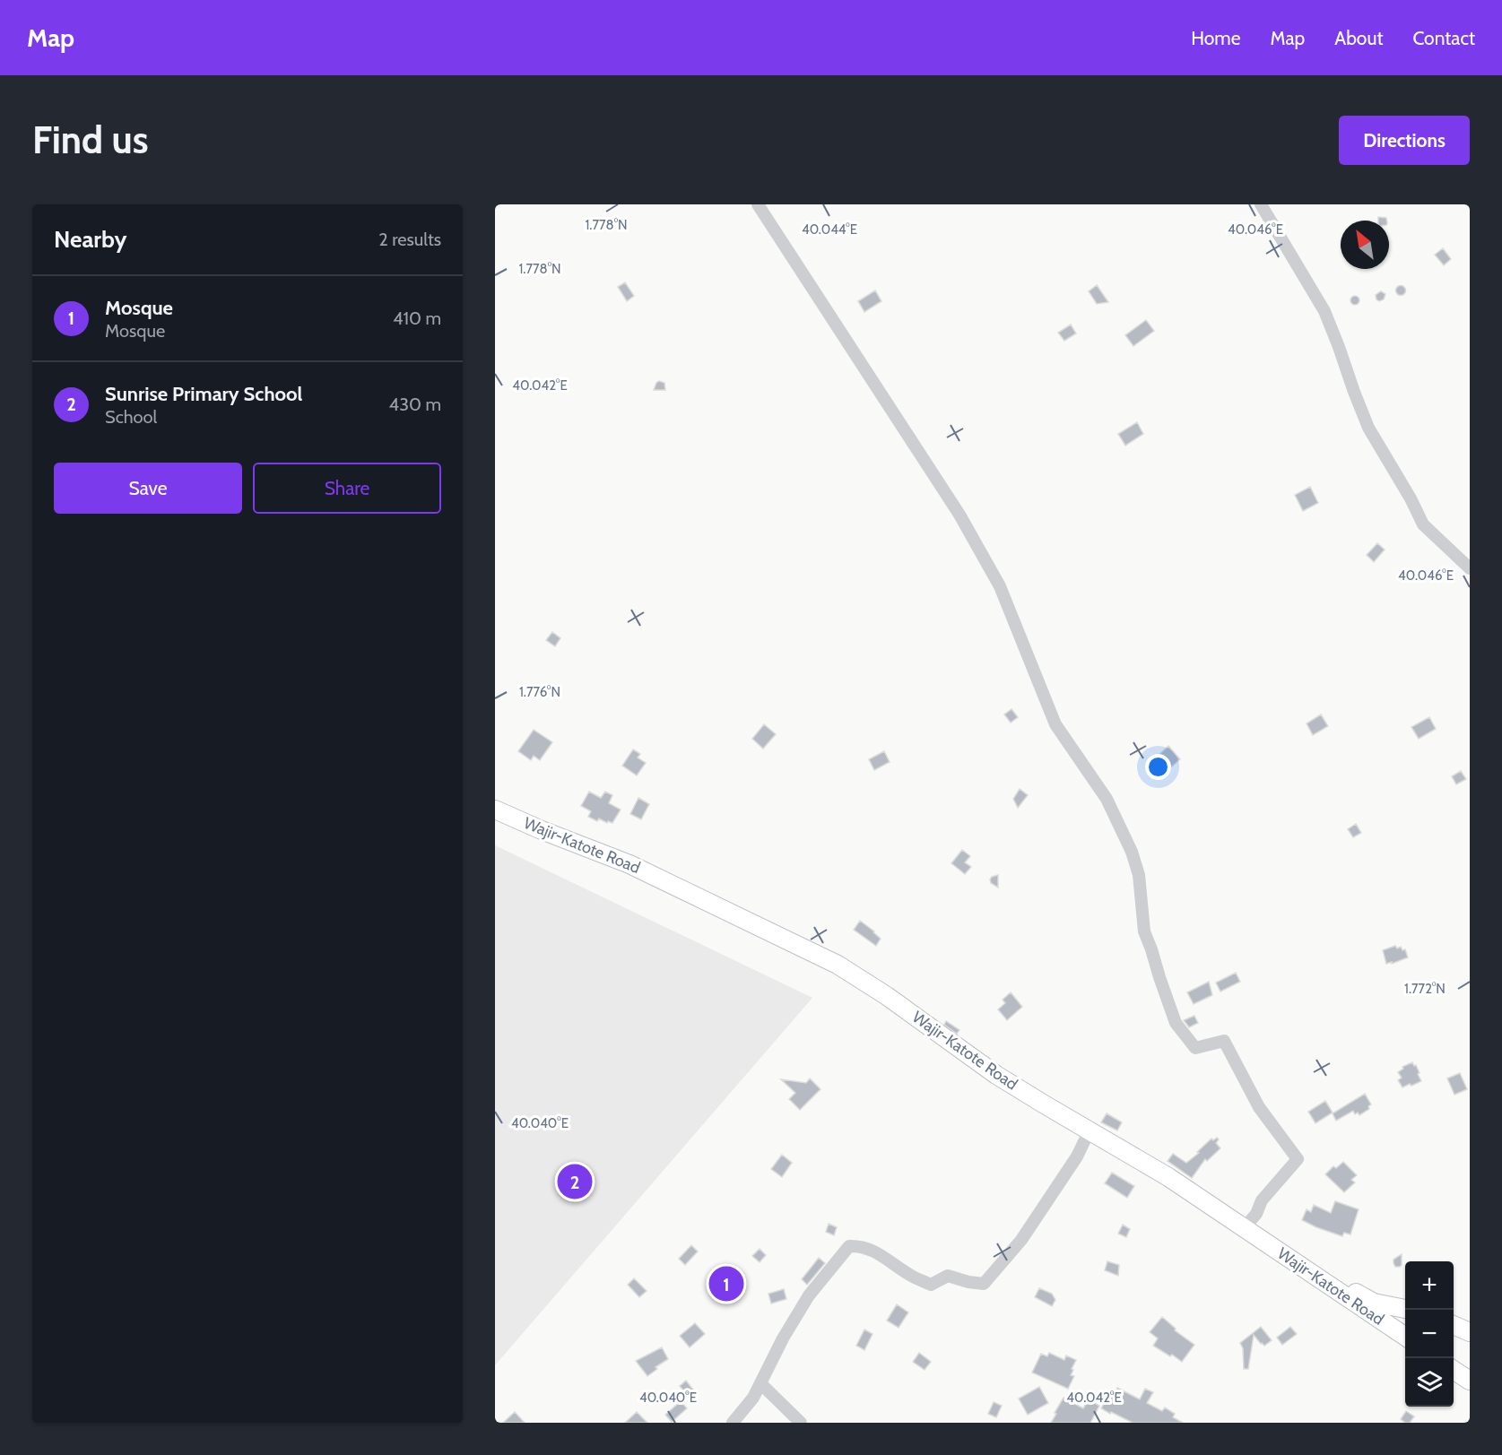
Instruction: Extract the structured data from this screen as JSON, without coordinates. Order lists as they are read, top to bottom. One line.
{"streets":{"street":["Wajir-Katote Road"]},"north":"top left","page":{"header":"Map","nav":["Home","Map","About","Contact"],"buttons":["Directions",["Save","Share"]],"title":"Find us","heading":["Nearby","2 results"],"list":[{"mark":"1","name":"Mosque","note":"Mosque","value":"410 m"},{"mark":"2","name":"Sunrise Primary School","note":"School","value":"430 m"}],"pins":["2","1"],"map_buttons":["+","−"]},"coordinates":["1.778°N","40.044°E","40.046°E","40.042°E","1.776°N","1.772°N","40.040°E"]}
